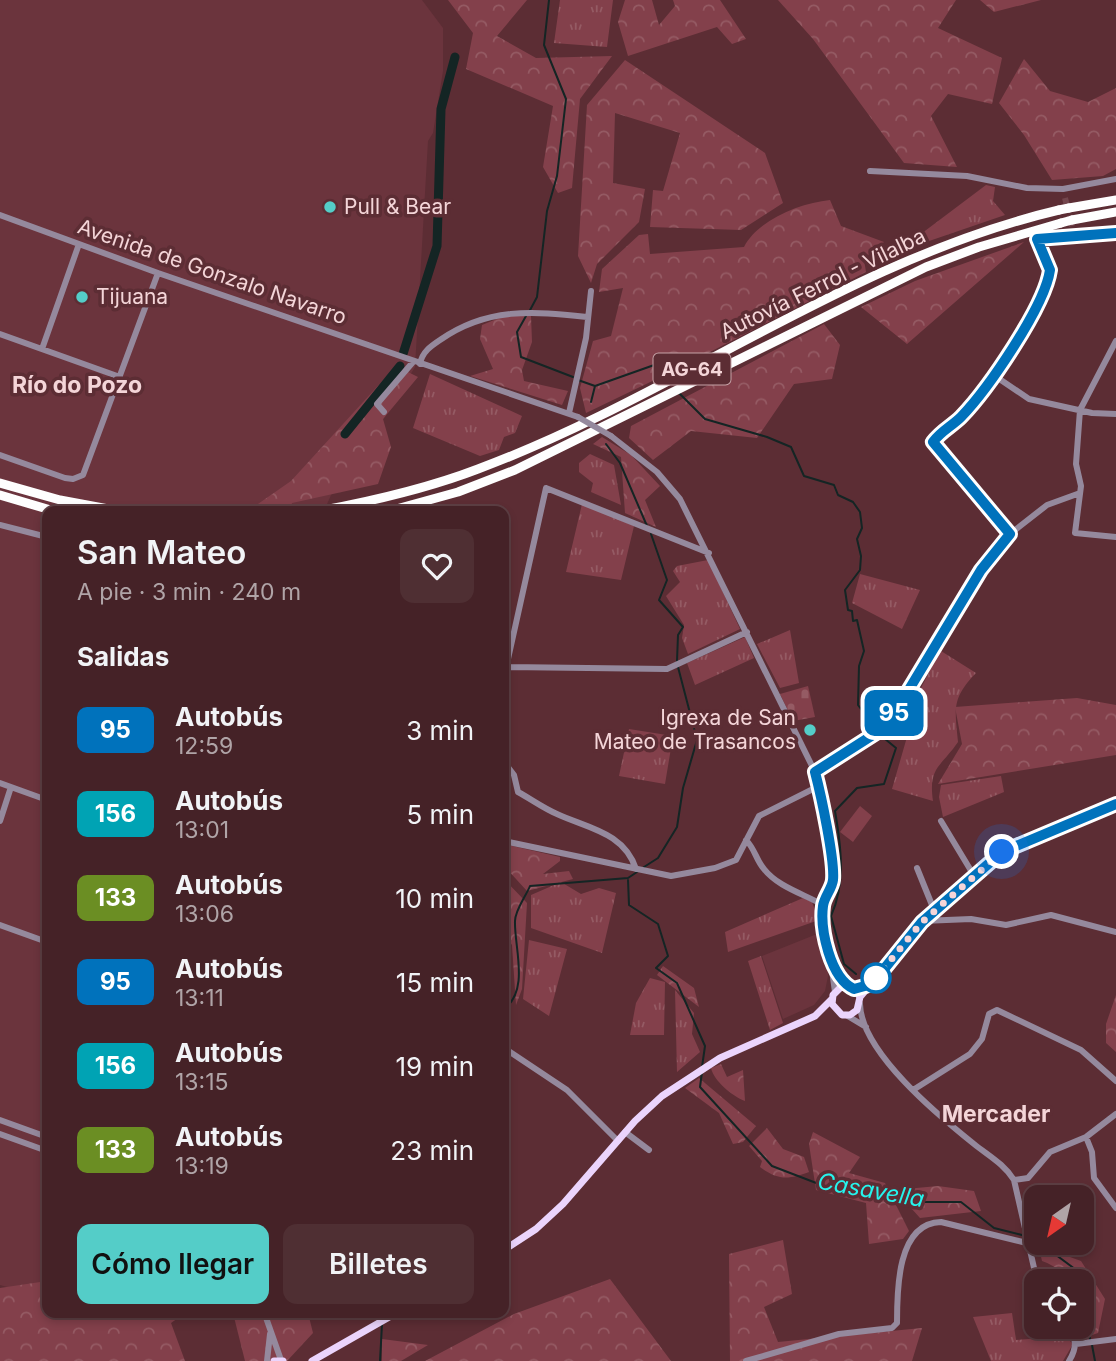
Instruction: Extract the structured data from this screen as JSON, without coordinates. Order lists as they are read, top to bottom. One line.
{"streets":{"highway":["Autovía Ferrol - Vilalba","AG-64"],"street":["Avenida de Gonzalo Navarro"]},"districts":["Río do Pozo","Mercader"],"water":["Casavella"],"places":["Pull & Bear","Tijuana","Igrexa de San Mateo de Trasancos"],"lines":["bus line 95"],"north":"bottom left","page":{"on_map":"95","heading":[["San Mateo","A pie · 3 min · 240 m"],"Salidas"],"list":[{"mark":"95","name":"Autobús","note":"12:59","value":"3 min"},{"mark":"156","name":"Autobús","note":"13:01","value":"5 min"},{"mark":"133","name":"Autobús","note":"13:06","value":"10 min"},{"mark":"95","name":"Autobús","note":"13:11","value":"15 min"},{"mark":"156","name":"Autobús","note":"13:15","value":"19 min"},{"mark":"133","name":"Autobús","note":"13:19","value":"23 min"}],"buttons":["Cómo llegar","Billetes"]}}
